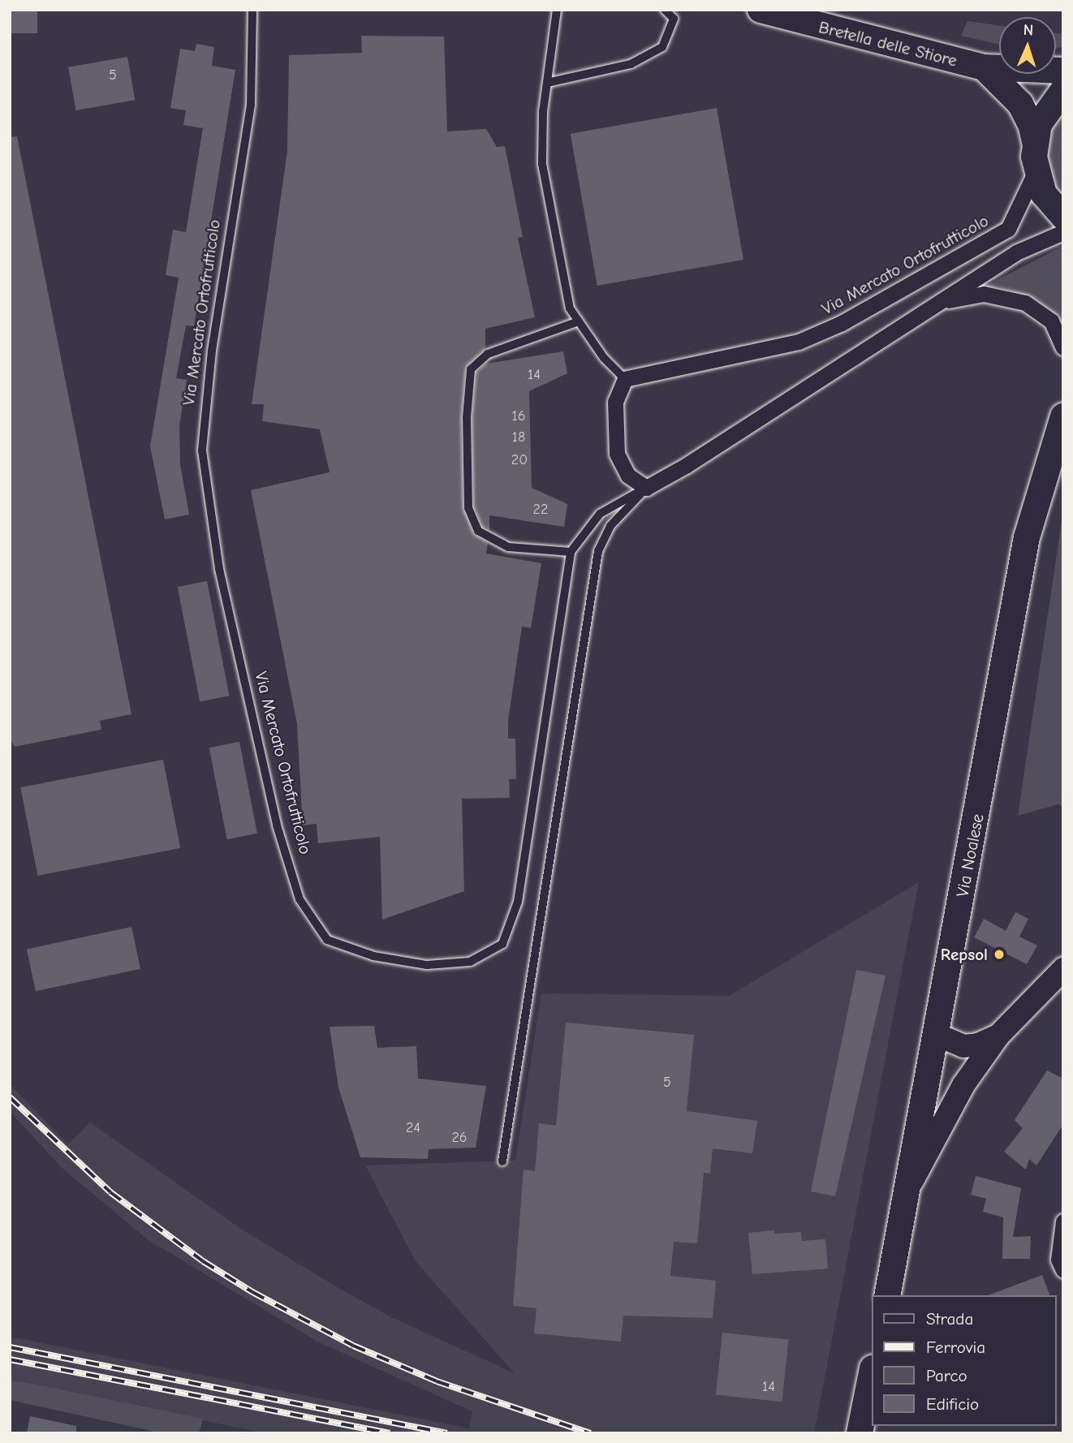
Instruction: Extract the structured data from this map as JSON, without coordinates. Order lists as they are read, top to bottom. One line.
{"streets":{"main road":["Bretella delle Stiore","Via Noalese"],"street":["Via Mercato Ortofrutticolo"]},"places":["Repsol"],"house_numbers":["5","14","16","18","20","22","5","24","26","14"],"legend":["Strada","Ferrovia","Parco","Edificio"],"north":"top"}
